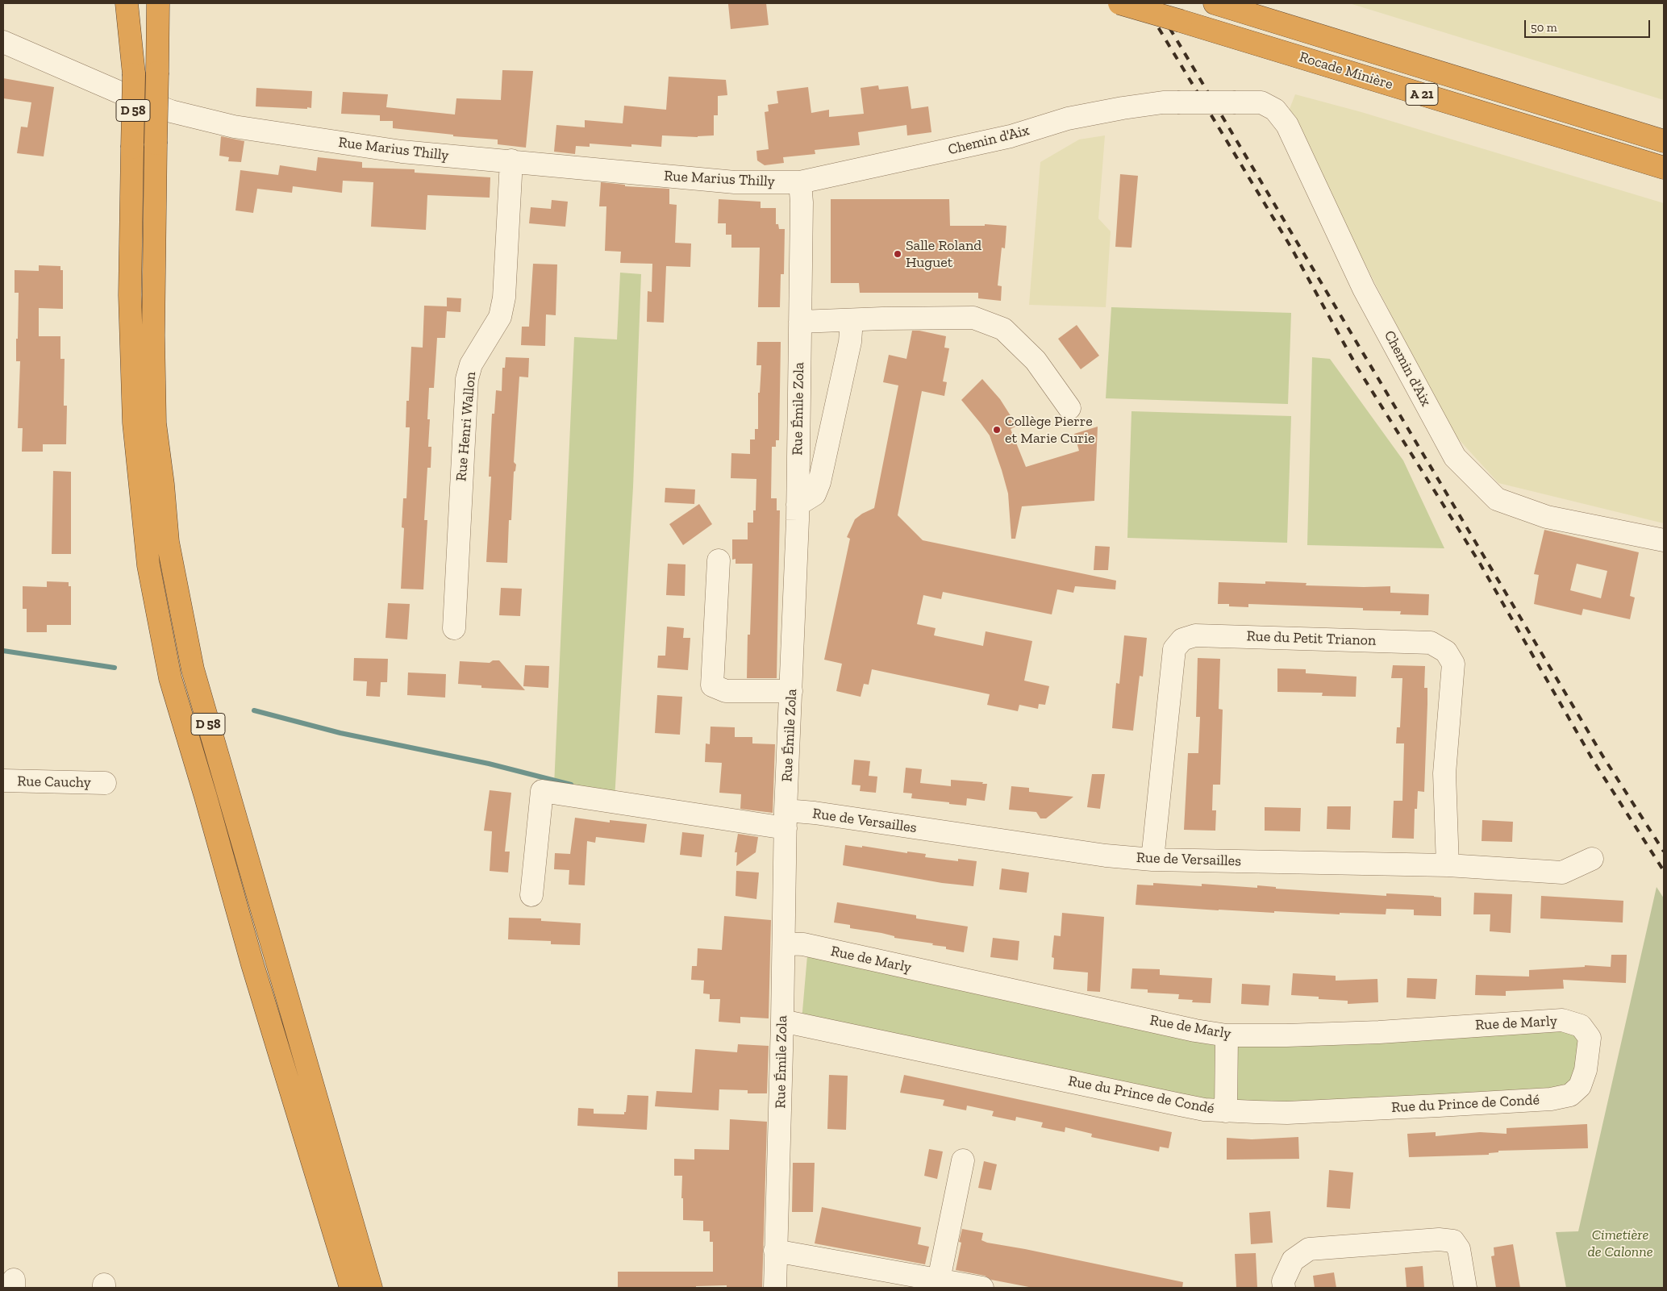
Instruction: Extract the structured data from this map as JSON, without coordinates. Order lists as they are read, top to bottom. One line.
{"streets":{"highway":["Rocade Minière","A 21","D 58"],"street":["Chemin d'Aix","Rue Marius Thilly","Rue Émile Zola","Rue Henri Wallon","Rue du Petit Trianon","Rue Cauchy","Rue de Versailles","Rue de Marly","Rue du Prince de Condé"]},"crossings":[["Chemin d'Aix","Rue Marius Thilly"],["Chemin d'Aix","Rue Émile Zola"],["Rue Marius Thilly","Rue Émile Zola"],["Rue Marius Thilly","Rue Henri Wallon"],["Rue Émile Zola","Rue de Versailles"],["Rue Émile Zola","Rue de Marly"],["Rue Émile Zola","Rue du Prince de Condé"],["Rue du Petit Trianon","Rue de Versailles"],["Rue de Marly","Rue du Prince de Condé"]],"parks":["Cimetière de Calonne"],"places":["Salle Roland Huguet","Collège Pierre et Marie Curie"],"scale_bar":"50 m"}
